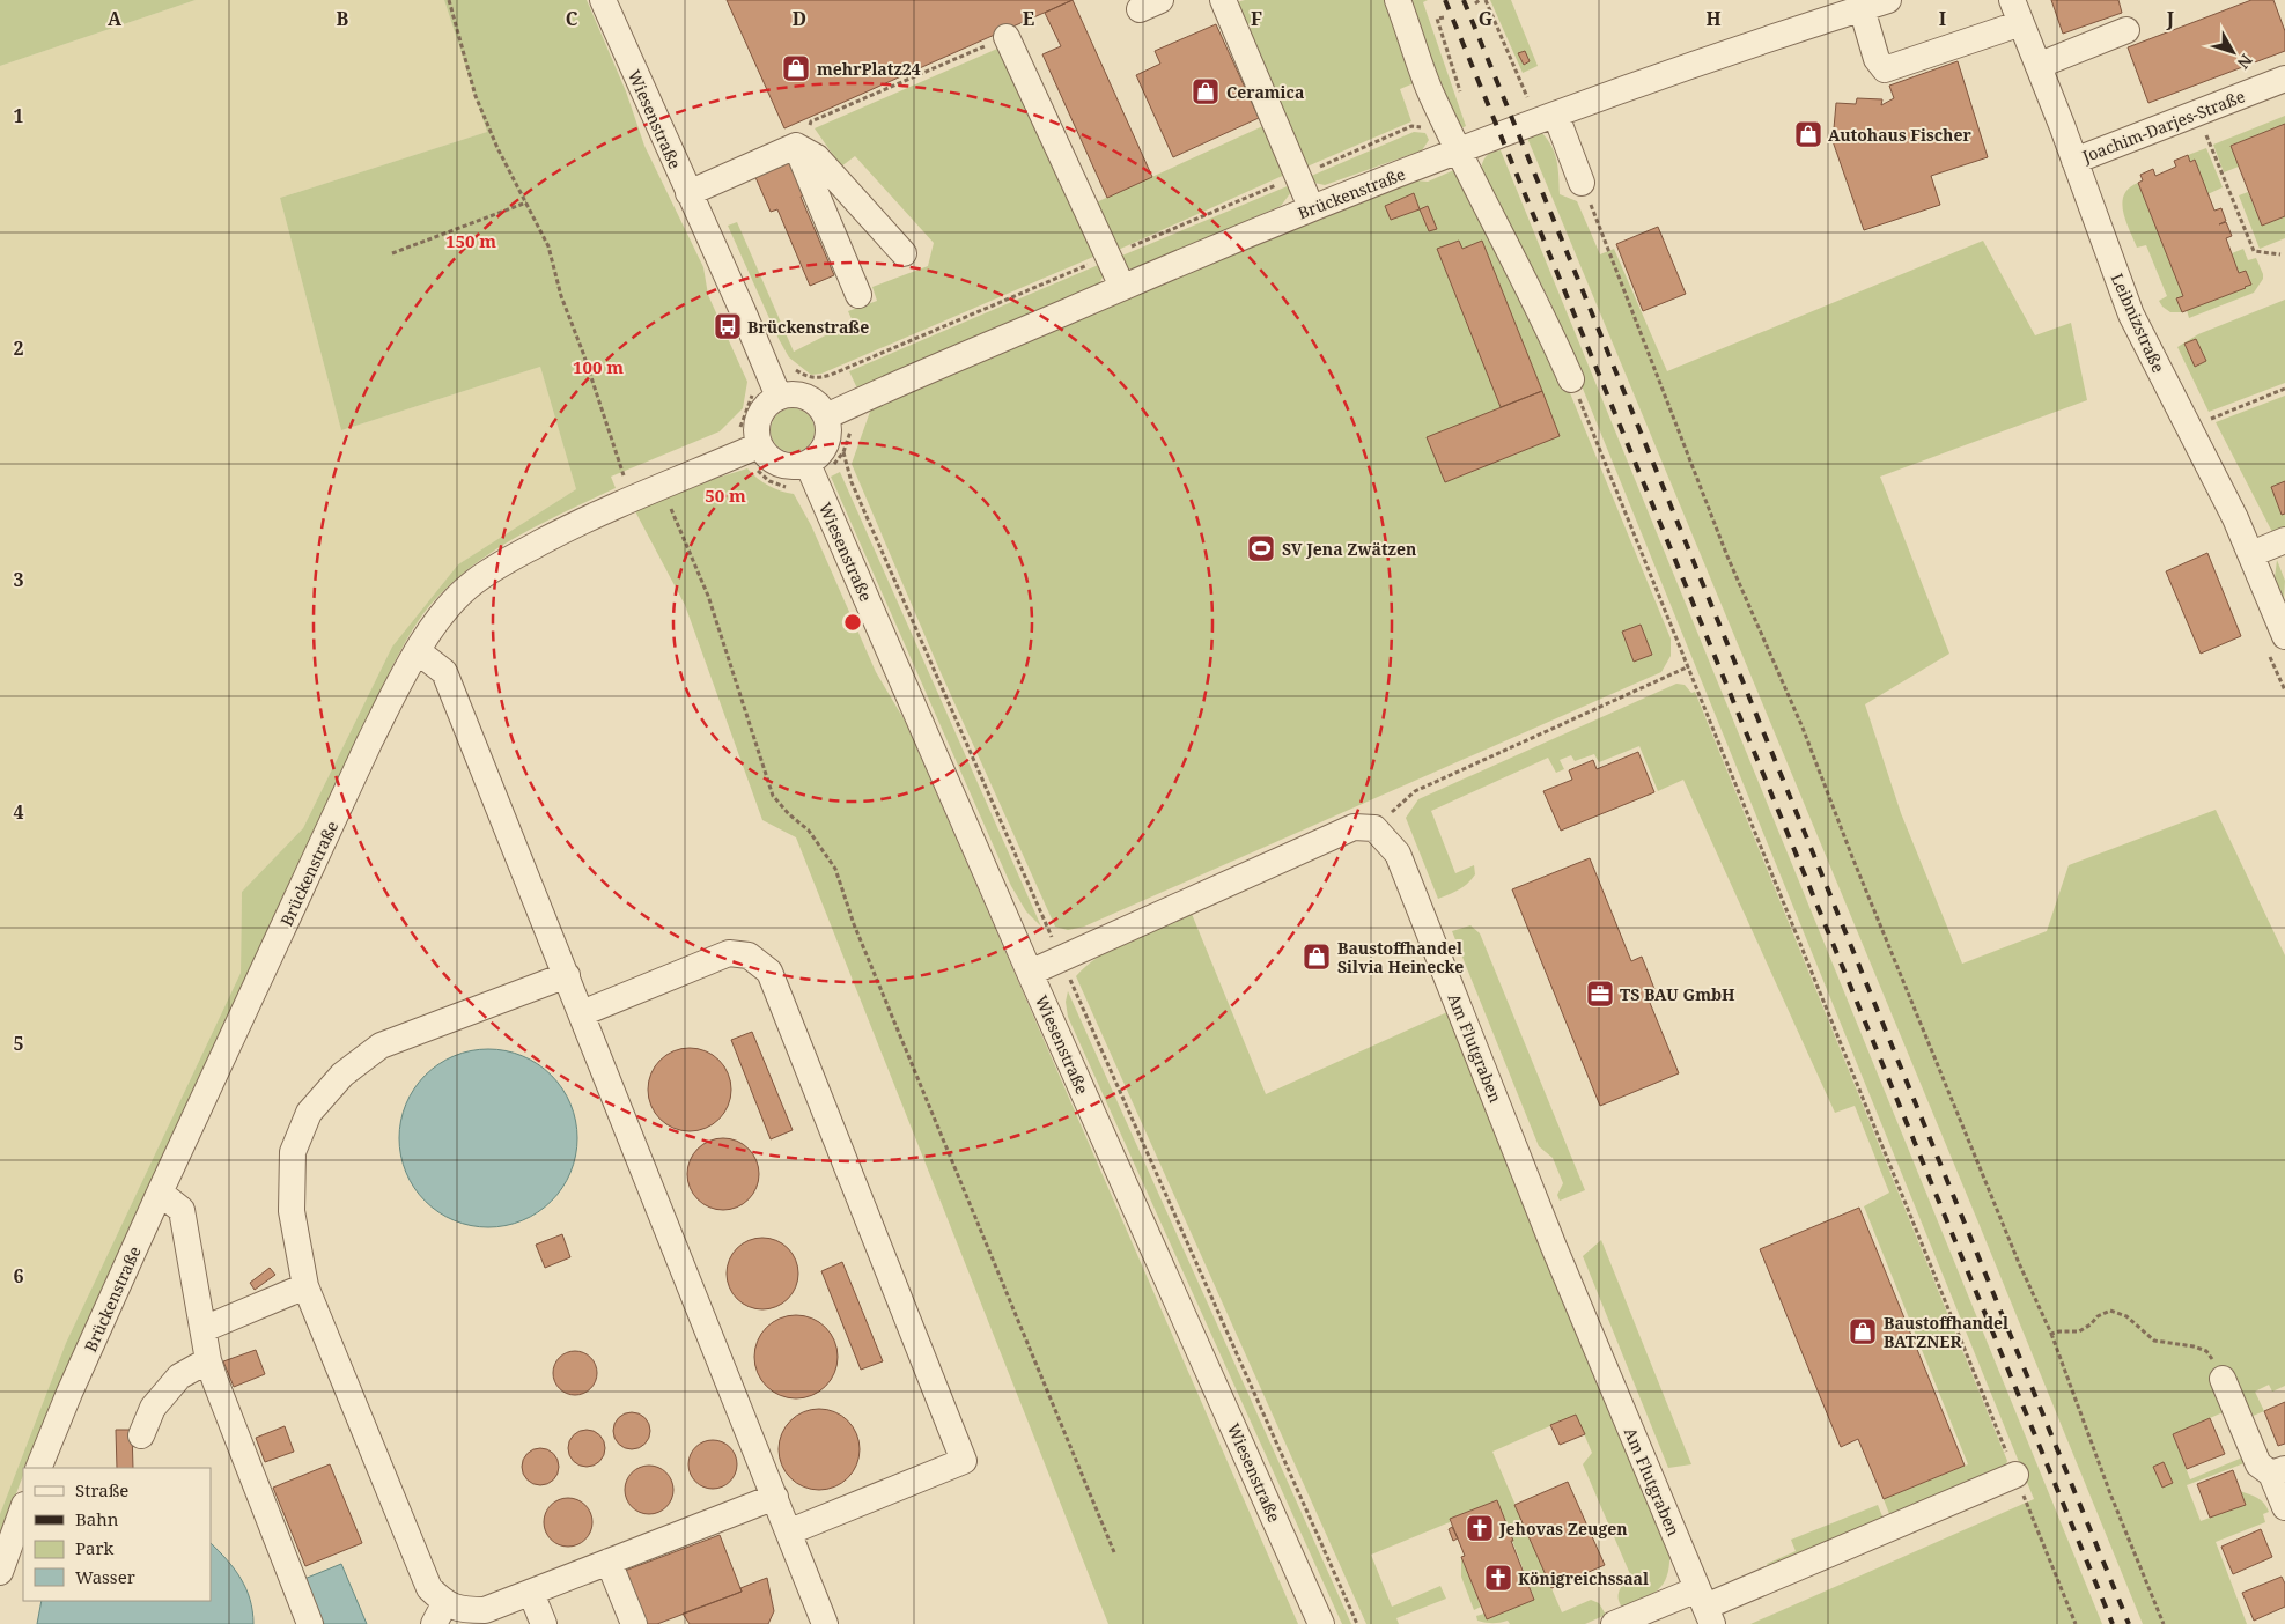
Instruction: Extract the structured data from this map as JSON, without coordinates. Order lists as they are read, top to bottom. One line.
{"streets":{"street":["Wiesenstraße","Joachim-Darjes-Straße","Brückenstraße","Leibnizstraße","Am Flutgraben"]},"crossings":[["Wiesenstraße","Brückenstraße"],["Joachim-Darjes-Straße","Leibnizstraße"]],"places":{"shop":["mehrPlatz24","Ceramica","Autohaus Fischer","Baustoffhandel Silvia Heinecke","Baustoffhandel BATZNER"],"bus stop":["Brückenstraße"],"sports":["SV Jena Zwätzen"],"office":["TS BAU GmbH"],"church":["Jehovas Zeugen","Königreichssaal"]},"legend":["Straße","Bahn","Park","Wasser"],"north":"bottom right","grid":{"columns":["A","B","C","D","E","F","G","H","I","J"],"rows":["1","2","3","4","5","6"]},"rings":["150 m","100 m","50 m"]}
